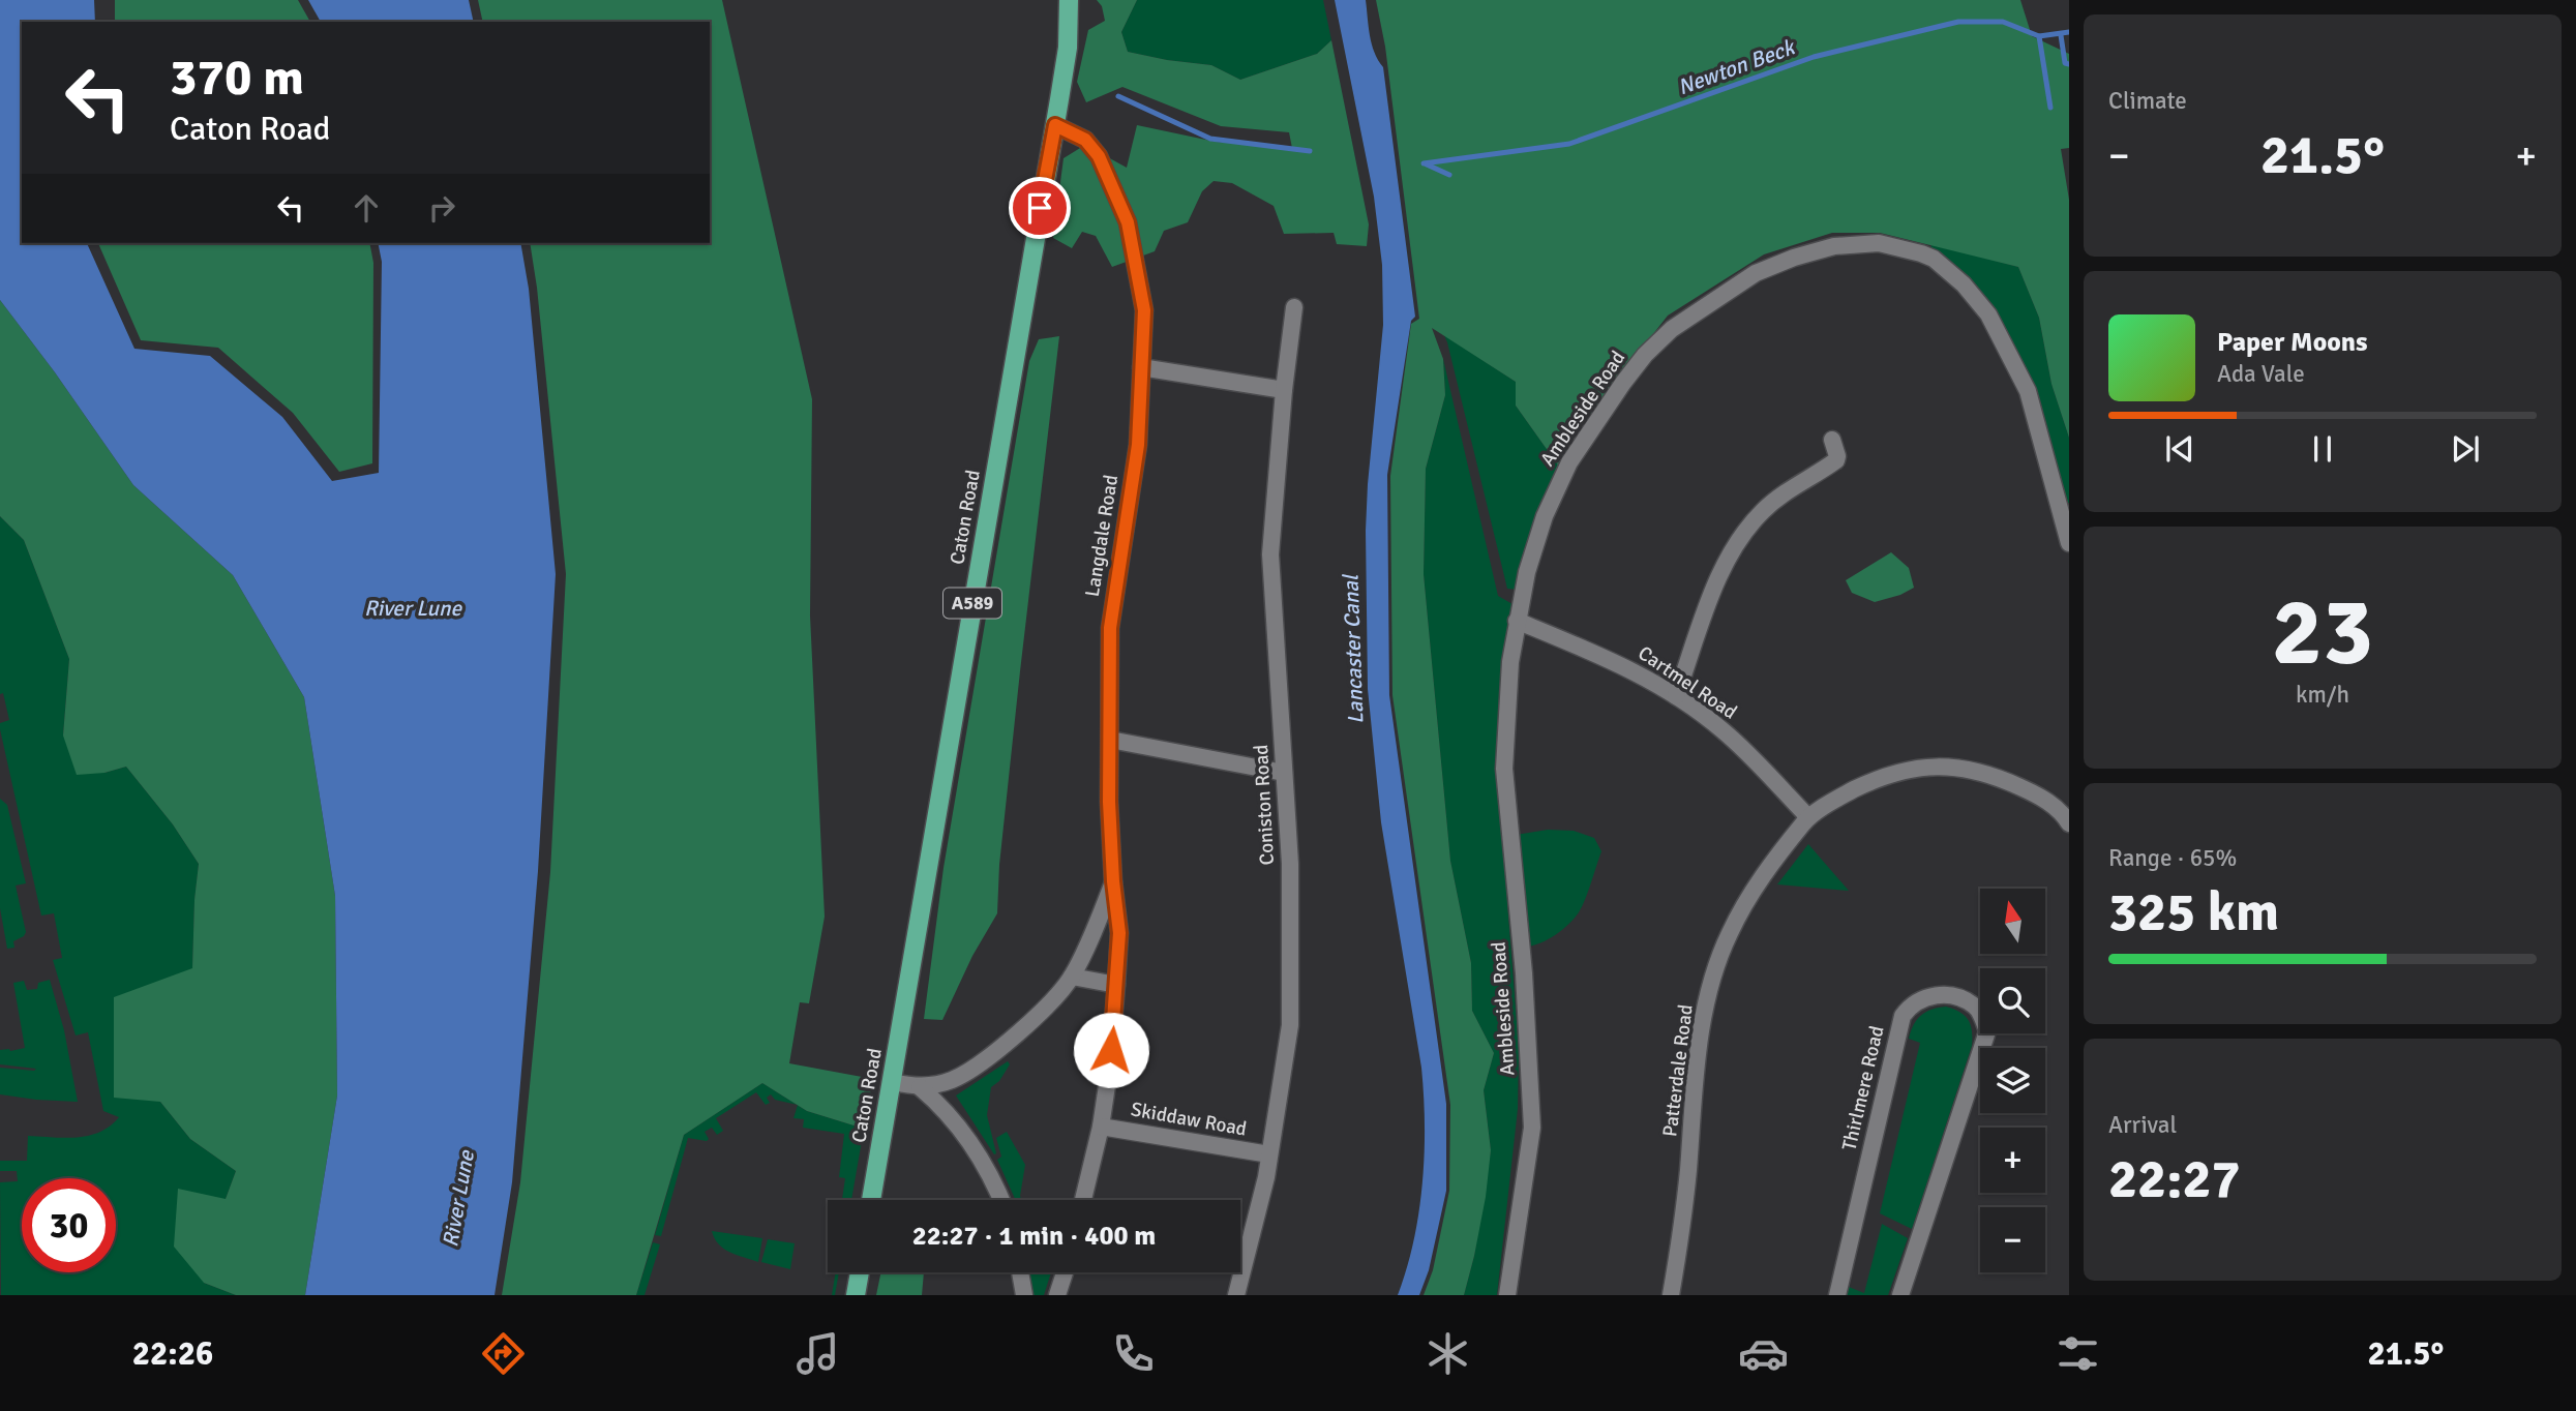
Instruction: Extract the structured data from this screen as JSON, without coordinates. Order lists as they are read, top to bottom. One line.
{"streets":{"main road":["Caton Road","A589"],"street":["Ambleside Road","Langdale Road","Cartmel Road","Coniston Road","Patterdale Road","Thirlmere Road","Skiddaw Road"]},"crossings":[["Ambleside Road","Cartmel Road"],["Caton Road","Langdale Road"],["Langdale Road","Skiddaw Road"],["Cartmel Road","Patterdale Road"],["Coniston Road","Skiddaw Road"]],"water":["Newton Beck","River Lune","Lancaster Canal"],"north":"top","page":{"tile":["Climate",["23","km/h"],["Range · 65%","325 km"],["Arrival","22:27"]],"turn":["370 m","Caton Road"],"heat":["−","21.5°","+"],"song":["Paper Moons","Ada Vale"],"map_buttons":["+","−"],"limit":"30","trip":"22:27 · 1 min · 400 m","tabs":["22:26","21.5°"]}}
